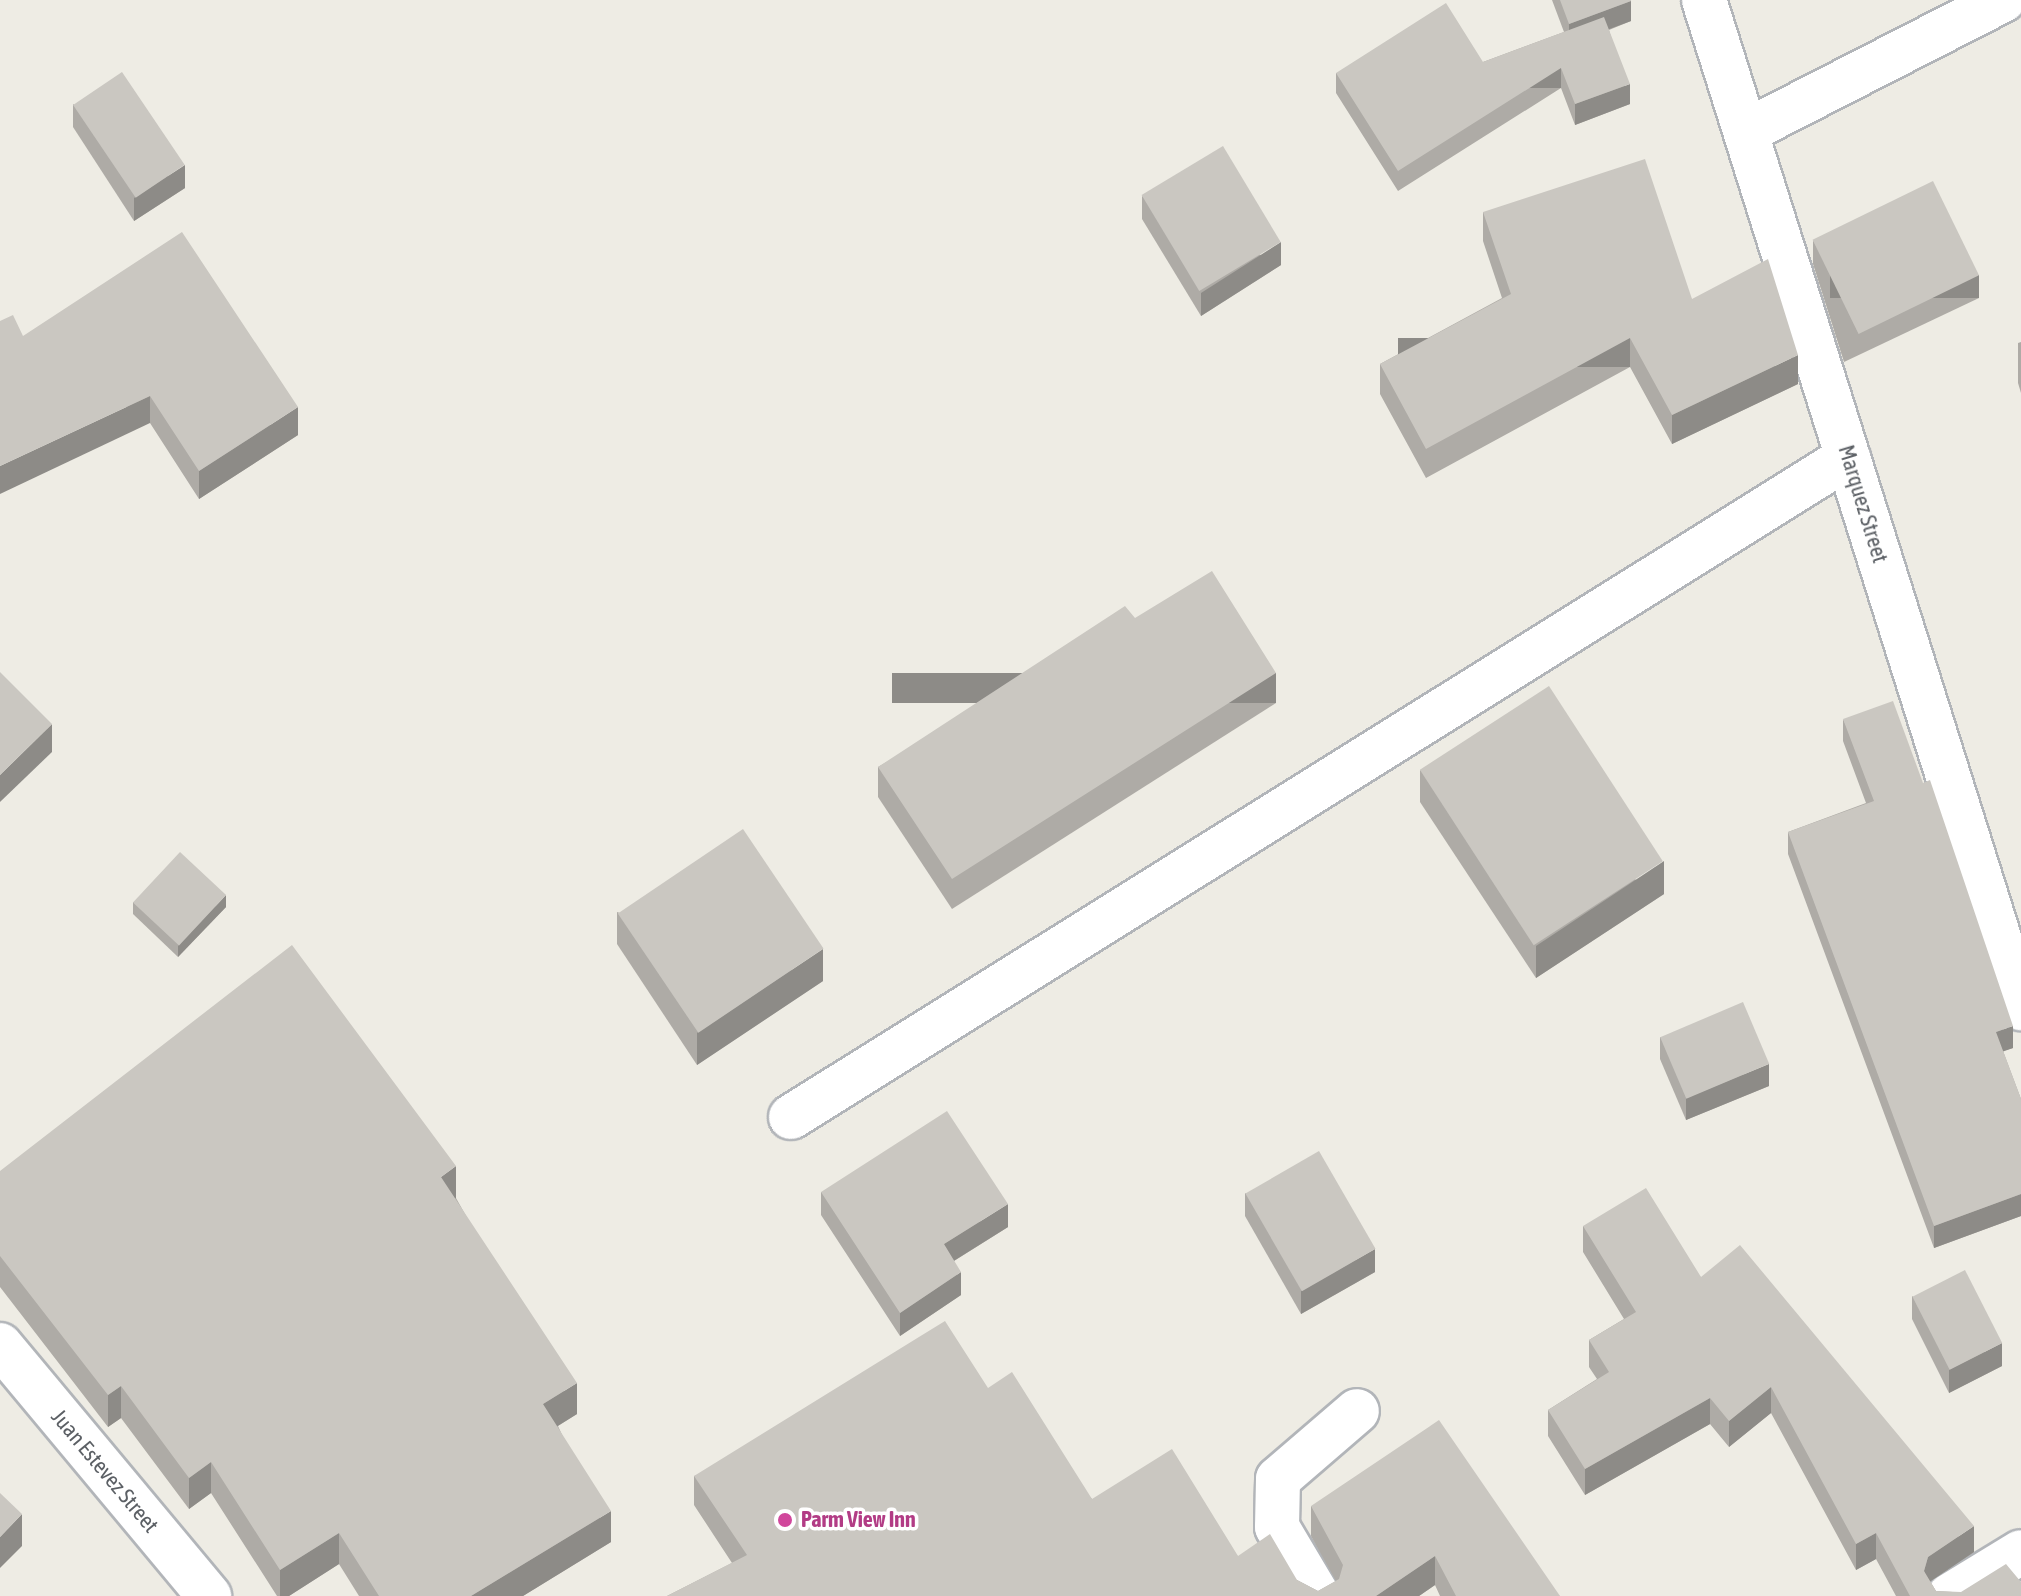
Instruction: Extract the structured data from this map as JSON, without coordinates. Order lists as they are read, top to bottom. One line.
{"streets":{"street":["Marquez Street","Juan Estevez Street"]},"places":["Parm View Inn"]}
